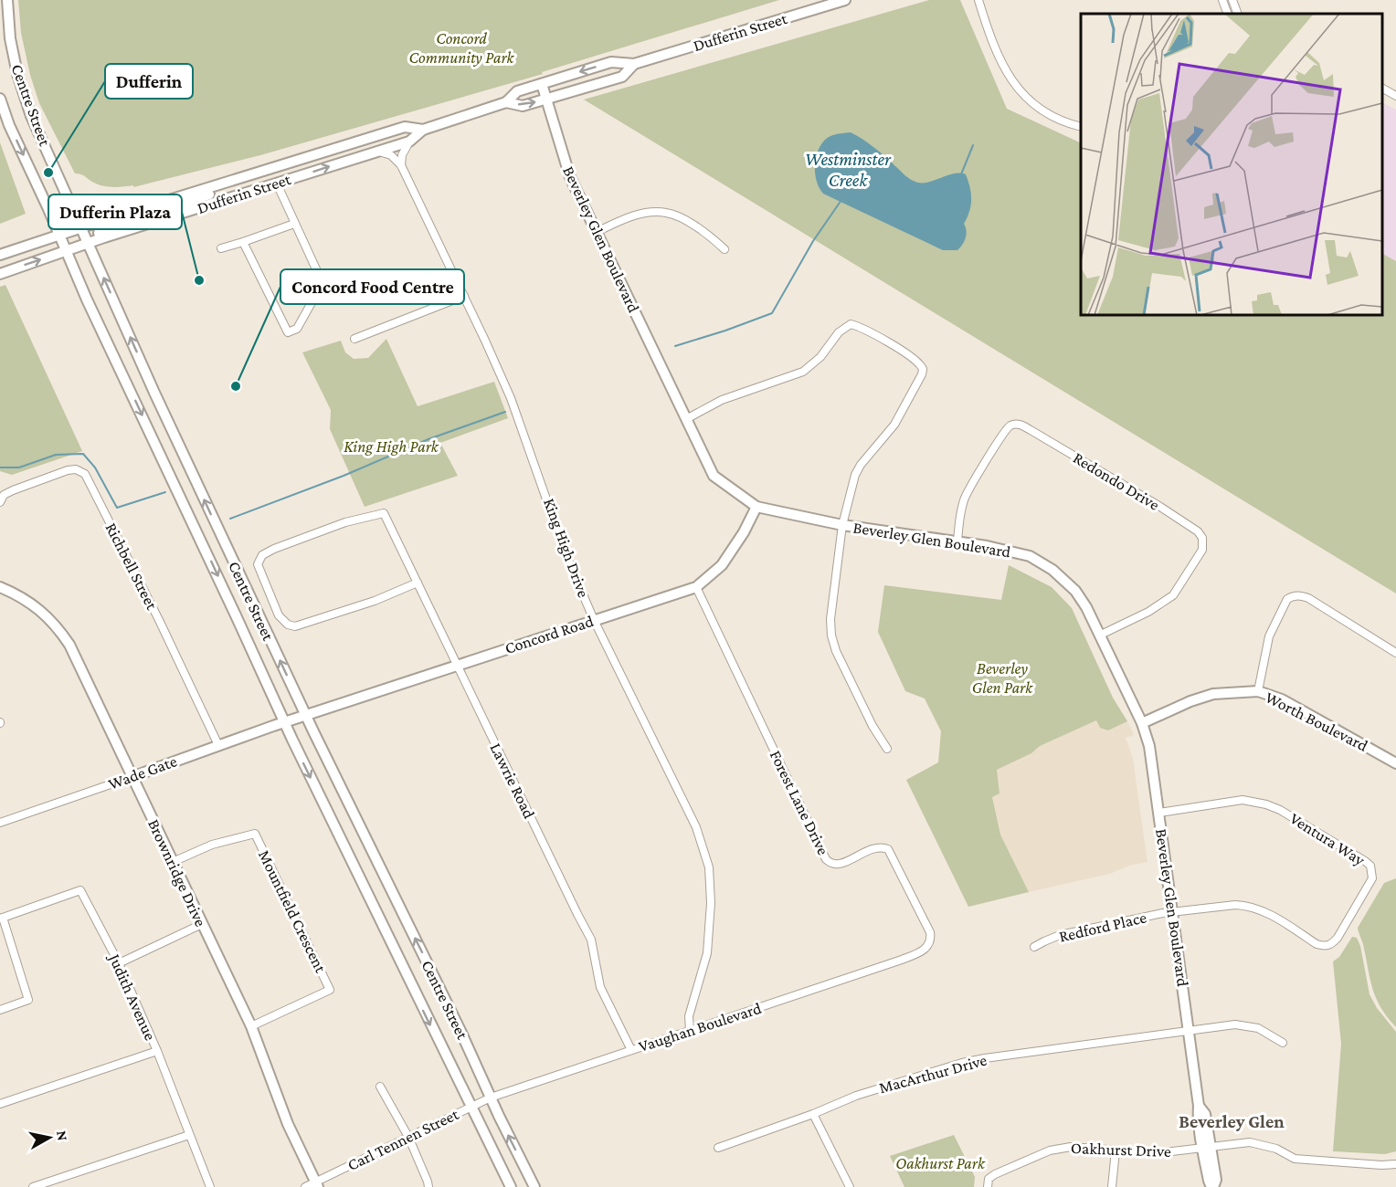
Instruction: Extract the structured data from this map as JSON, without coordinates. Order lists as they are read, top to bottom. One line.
{"streets":{"main road":["Dufferin Street","Centre Street","Beverley Glen Boulevard","Concord Road","Worth Boulevard","Wade Gate","Brownridge Drive"],"street":["Redondo Drive","King High Drive","Richbell Street","Lawrie Road","Forest Lane Drive","Ventura Way","Mountfield Crescent","Redford Place","Judith Avenue","Vaughan Boulevard","MacArthur Drive","Carl Tennen Street","Oakhurst Drive"]},"crossings":[["Dufferin Street","Centre Street"],["Dufferin Street","Beverley Glen Boulevard"],["Centre Street","Concord Road"],["Centre Street","Wade Gate"],["Centre Street","Vaughan Boulevard"],["Centre Street","Carl Tennen Street"],["Beverley Glen Boulevard","Redondo Drive"],["Beverley Glen Boulevard","Concord Road"],["Beverley Glen Boulevard","Worth Boulevard"],["Beverley Glen Boulevard","Ventura Way"],["Beverley Glen Boulevard","Redford Place"],["Beverley Glen Boulevard","MacArthur Drive"],["Beverley Glen Boulevard","Oakhurst Drive"],["King High Drive","Concord Road"],["King High Drive","Vaughan Boulevard"],["Richbell Street","Wade Gate"],["Concord Road","Wade Gate"],["Concord Road","Lawrie Road"],["Concord Road","Forest Lane Drive"],["Wade Gate","Brownridge Drive"],["Lawrie Road","Vaughan Boulevard"],["Forest Lane Drive","Vaughan Boulevard"],["Ventura Way","Redford Place"],["Brownridge Drive","Mountfield Crescent"],["Brownridge Drive","Carl Tennen Street"],["Vaughan Boulevard","Carl Tennen Street"]],"districts":["Beverley Glen"],"water":["Westminster Creek"],"parks":["Concord Community Park","King High Park","Beverley Glen Park","Oakhurst Park"],"places":["Dufferin","Dufferin Plaza","Concord Food Centre"],"north":"right"}
